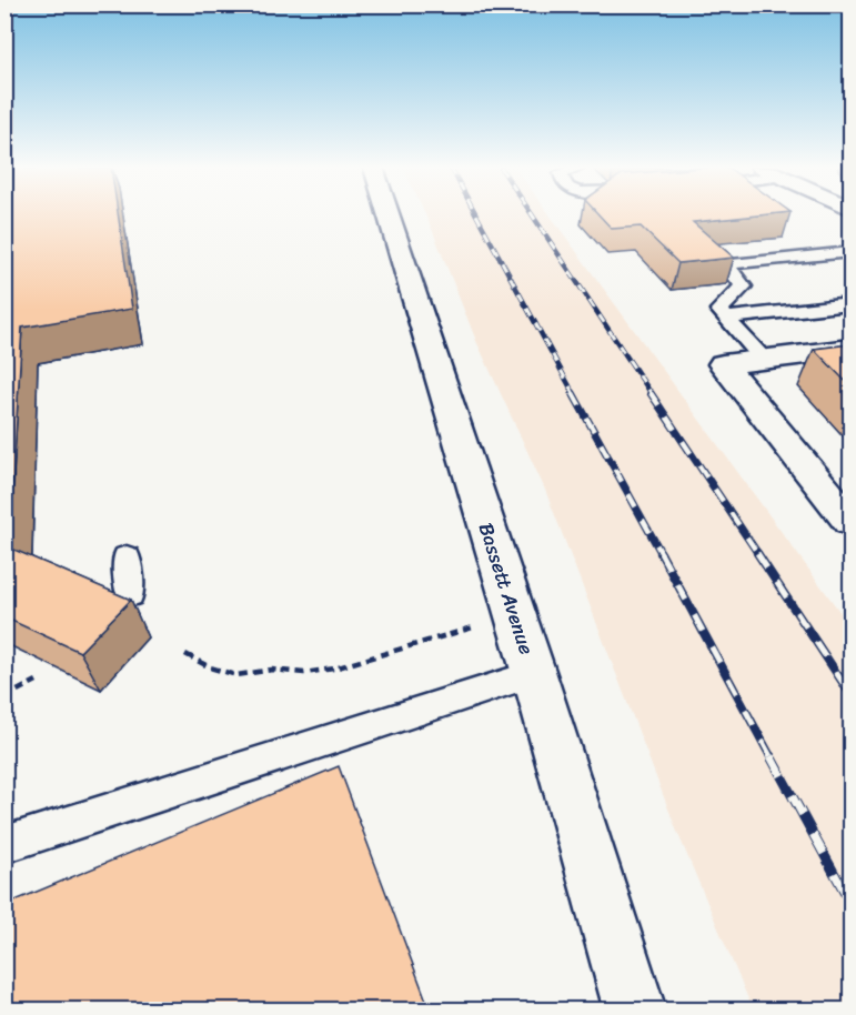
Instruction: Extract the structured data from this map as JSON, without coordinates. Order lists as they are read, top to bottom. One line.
{"streets":{"street":["Bassett Avenue"]}}
